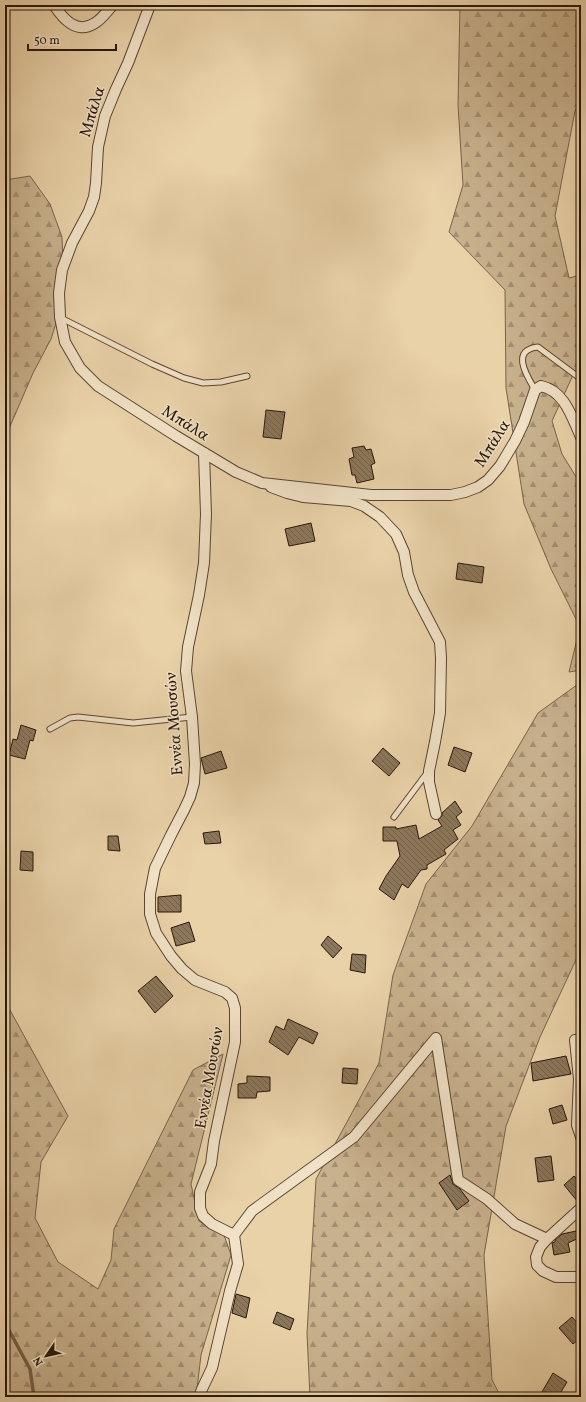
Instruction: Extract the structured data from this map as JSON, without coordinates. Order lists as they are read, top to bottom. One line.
{"streets":{"street":["Μπάλα","Εννέα Μουσών"]},"crossings":[["Μπάλα","Εννέα Μουσών"]],"scale_bar":"50 m","north":"bottom left"}
